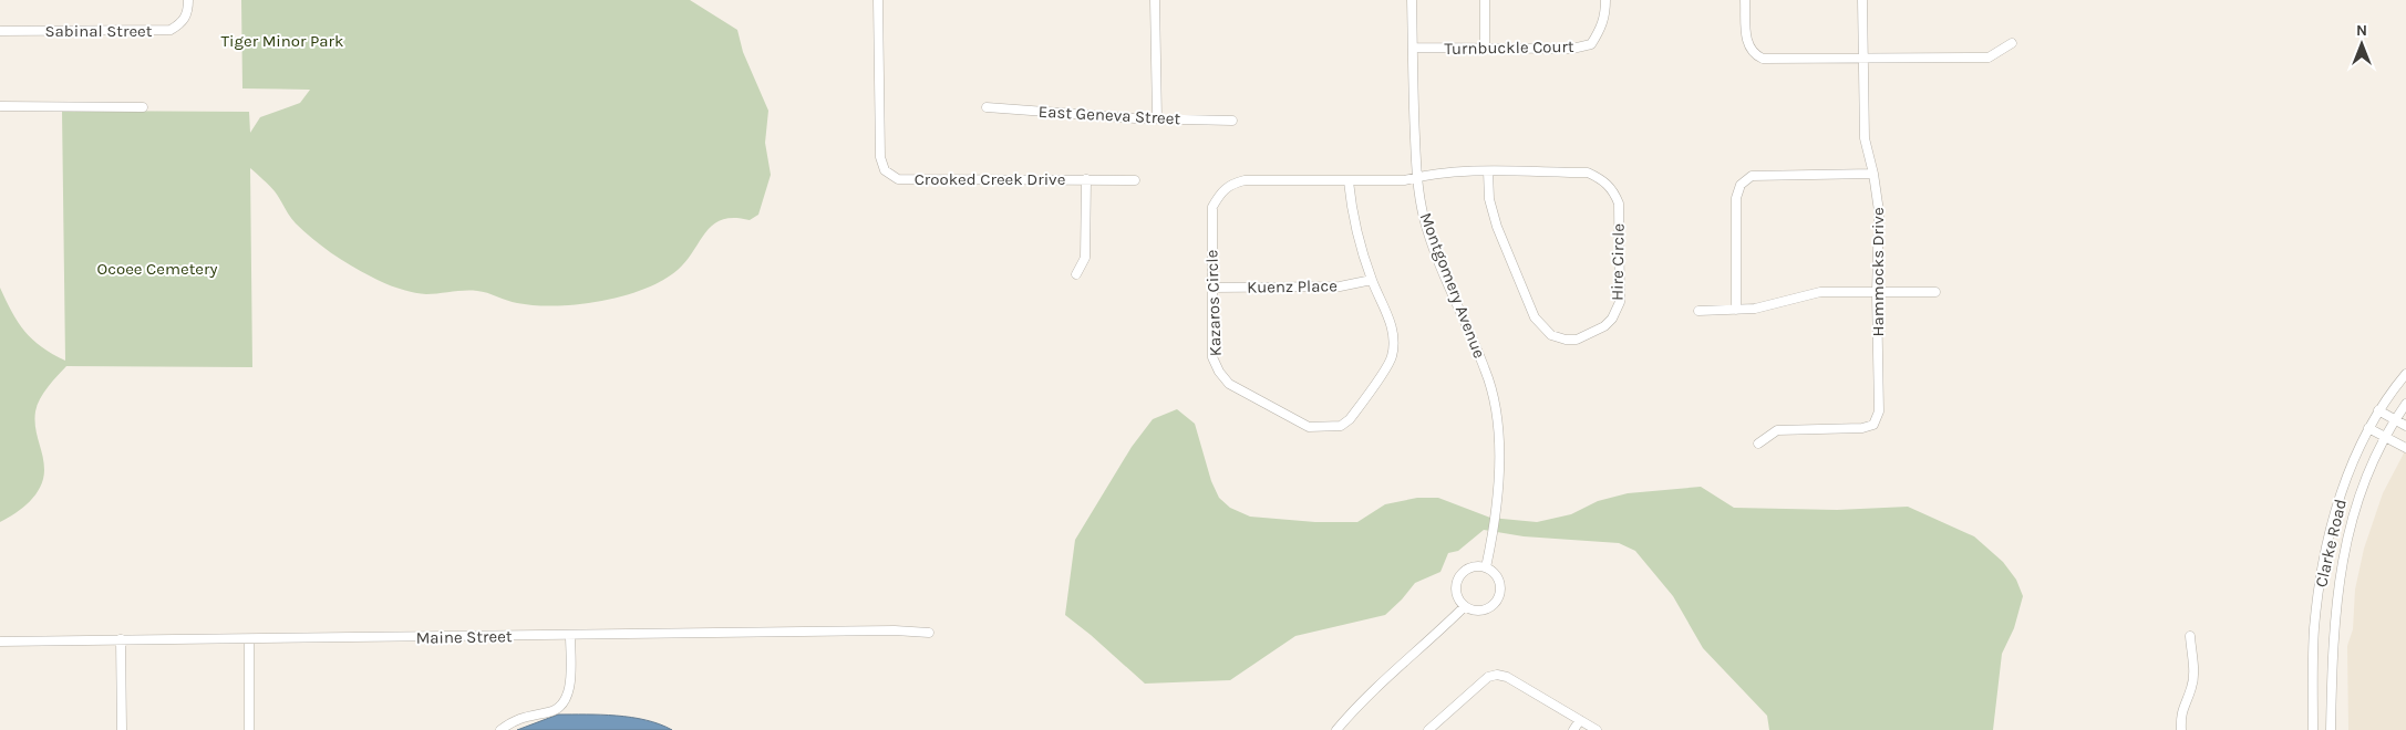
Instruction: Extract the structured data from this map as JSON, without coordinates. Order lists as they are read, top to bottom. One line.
{"streets":{"street":["Sabinal Street","Turnbuckle Court","East Geneva Street","Crooked Creek Drive","Hire Circle","Hammocks Drive","Montgomery Avenue","Kuenz Place","Kazaros Circle","Clarke Road","Maine Street"]},"crossings":[["Turnbuckle Court","Montgomery Avenue"],["Hire Circle","Montgomery Avenue"],["Hire Circle","Kazaros Circle"],["Montgomery Avenue","Kazaros Circle"],["Kuenz Place","Kazaros Circle"]],"parks":["Tiger Minor Park","Ocoee Cemetery"],"north":"top"}
